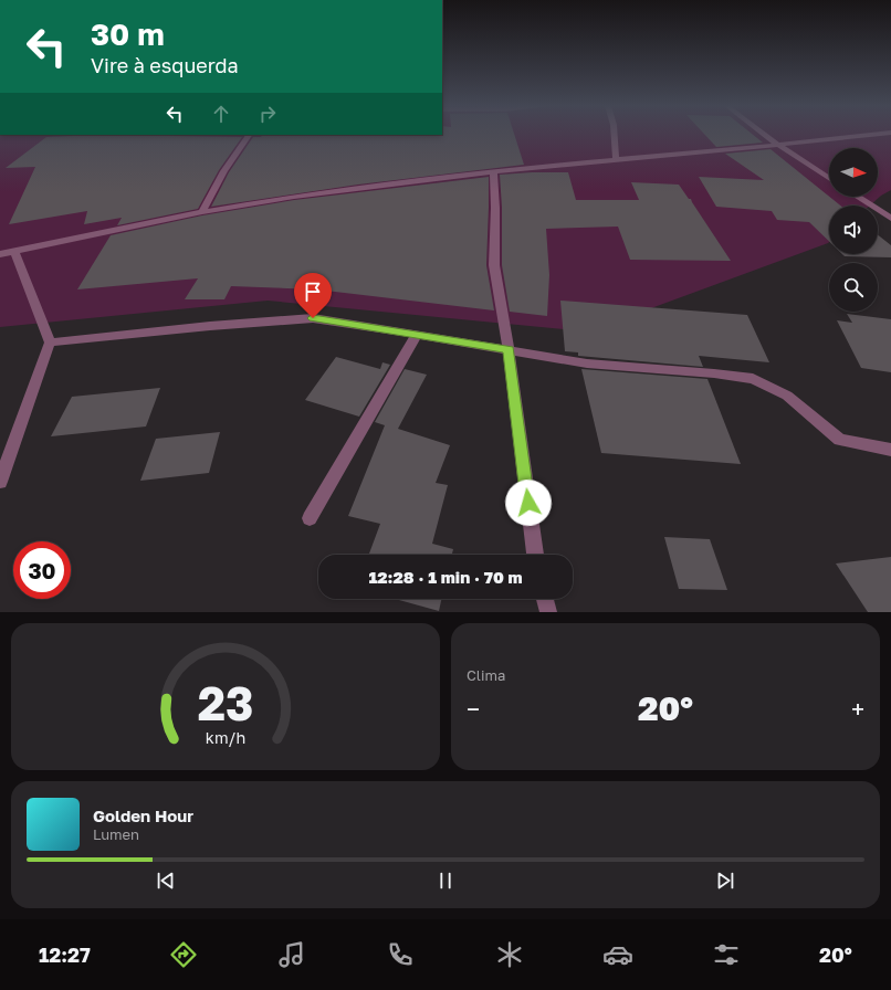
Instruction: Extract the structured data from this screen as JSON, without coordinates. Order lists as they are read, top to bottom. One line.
{"north":"right","page":{"turn":["30 m","Vire à esquerda"],"limit":"30","trip":"12:28 · 1 min · 70 m","tile":"Clima","heat":["−","20°","+"],"song":["Golden Hour","Lumen"],"tabs":["12:27","20°"],"gauge":["23","km/h"]}}
